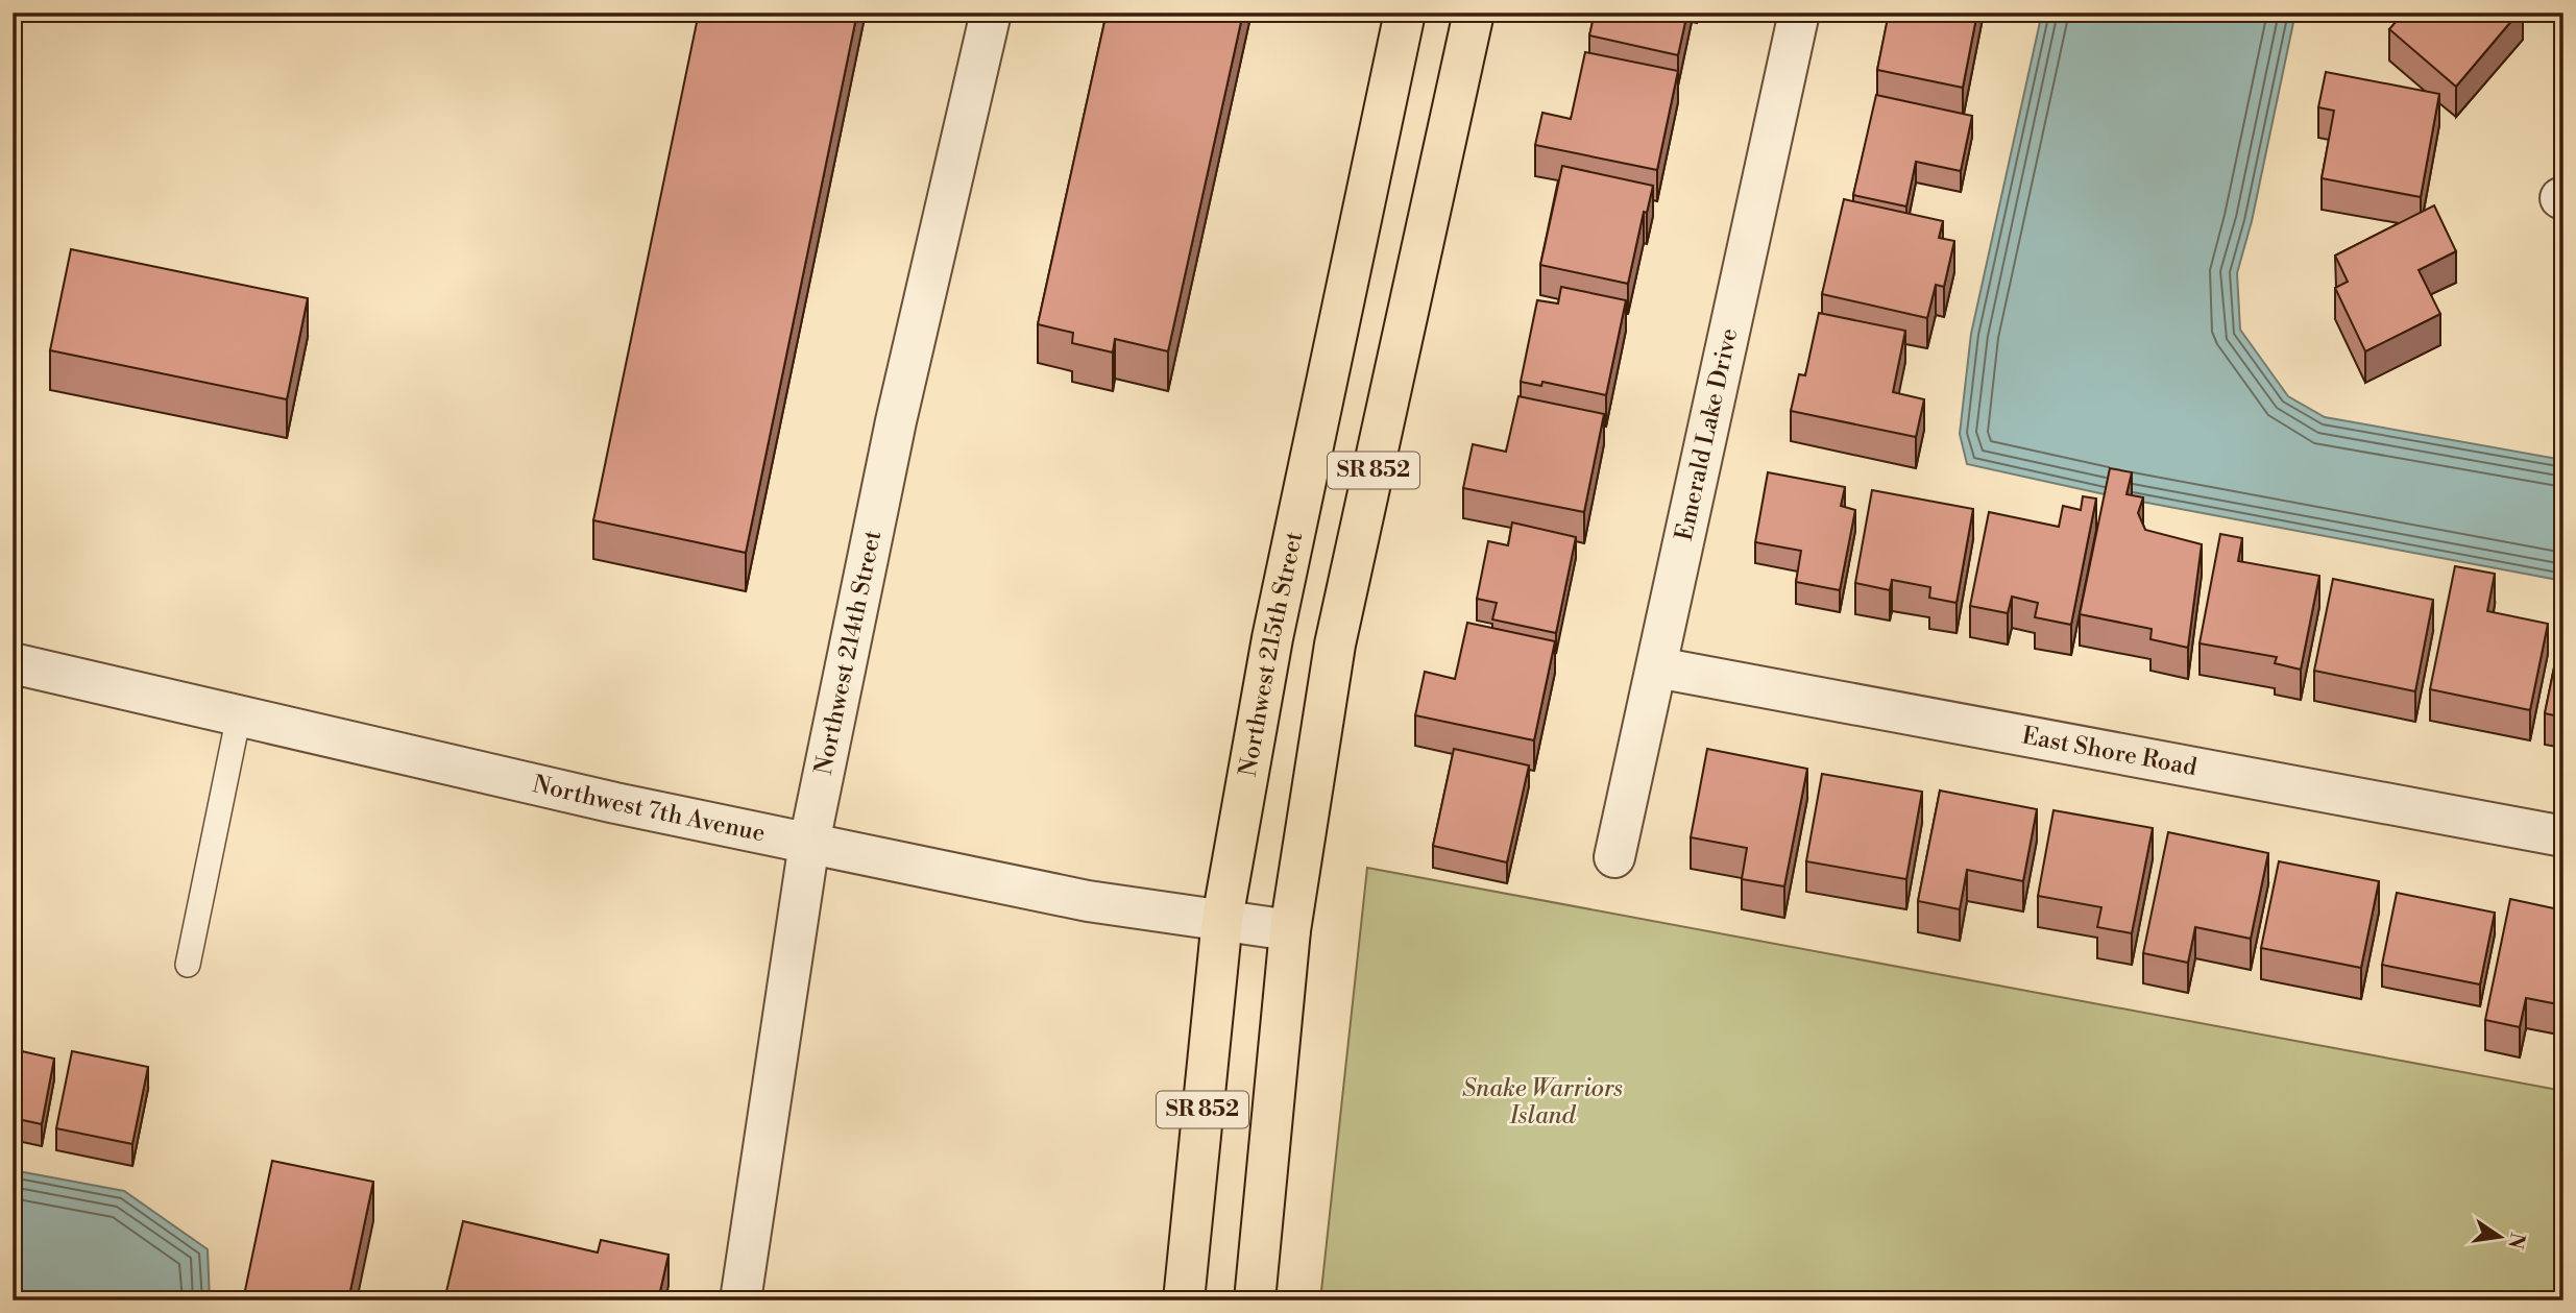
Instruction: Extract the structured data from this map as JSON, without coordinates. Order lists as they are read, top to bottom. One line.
{"streets":{"main road":["SR 852","Northwest 215th Street"],"street":["Emerald Lake Drive","Northwest 214th Street","East Shore Road","Northwest 7th Avenue"]},"crossings":[["Emerald Lake Drive","East Shore Road"],["SR 852","Northwest 7th Avenue"],["Northwest 214th Street","Northwest 7th Avenue"],["Northwest 215th Street","Northwest 7th Avenue"]],"parks":["Snake Warriors Island"],"north":"right"}
